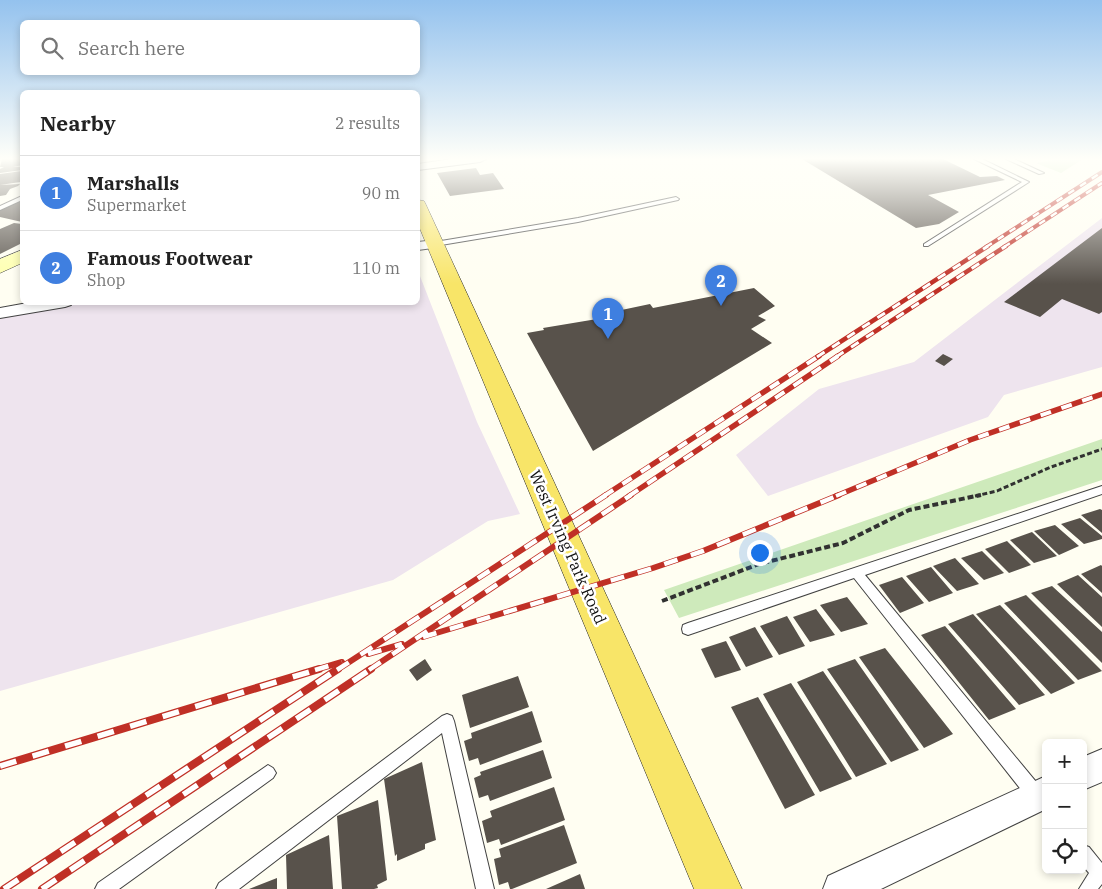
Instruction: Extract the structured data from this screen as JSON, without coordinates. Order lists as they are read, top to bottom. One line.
{"streets":{"main road":["West Irving Park Road"]},"page":{"search":"Search here","heading":["Nearby","2 results"],"list":[{"mark":"1","name":"Marshalls","note":"Supermarket","value":"90 m"},{"mark":"2","name":"Famous Footwear","note":"Shop","value":"110 m"}],"pins":["2","1"],"map_buttons":["+","−"]}}
